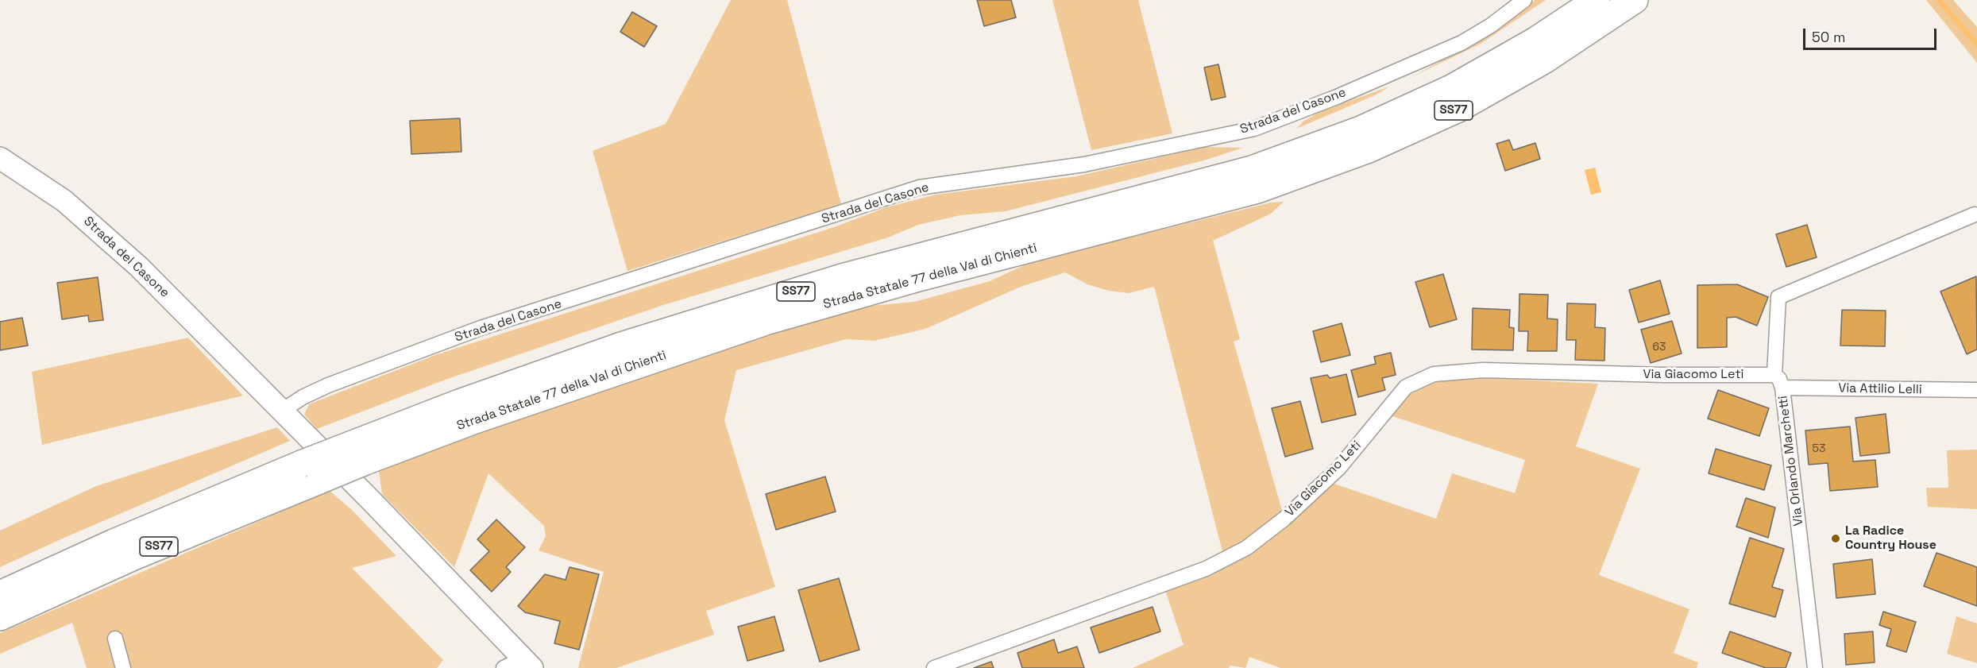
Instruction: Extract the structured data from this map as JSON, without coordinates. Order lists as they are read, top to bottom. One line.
{"streets":{"highway":["SS77","Strada Statale 77 della Val di Chienti"],"street":["Strada del Casone","Via Giacomo Leti","Via Attilio Lelli","Via Orlando Marchetti"]},"crossings":[["Via Giacomo Leti","Via Orlando Marchetti"],["Via Attilio Lelli","Via Orlando Marchetti"]],"places":["La Radice Country House"],"house_numbers":["63","53"],"scale_bar":"50 m"}
